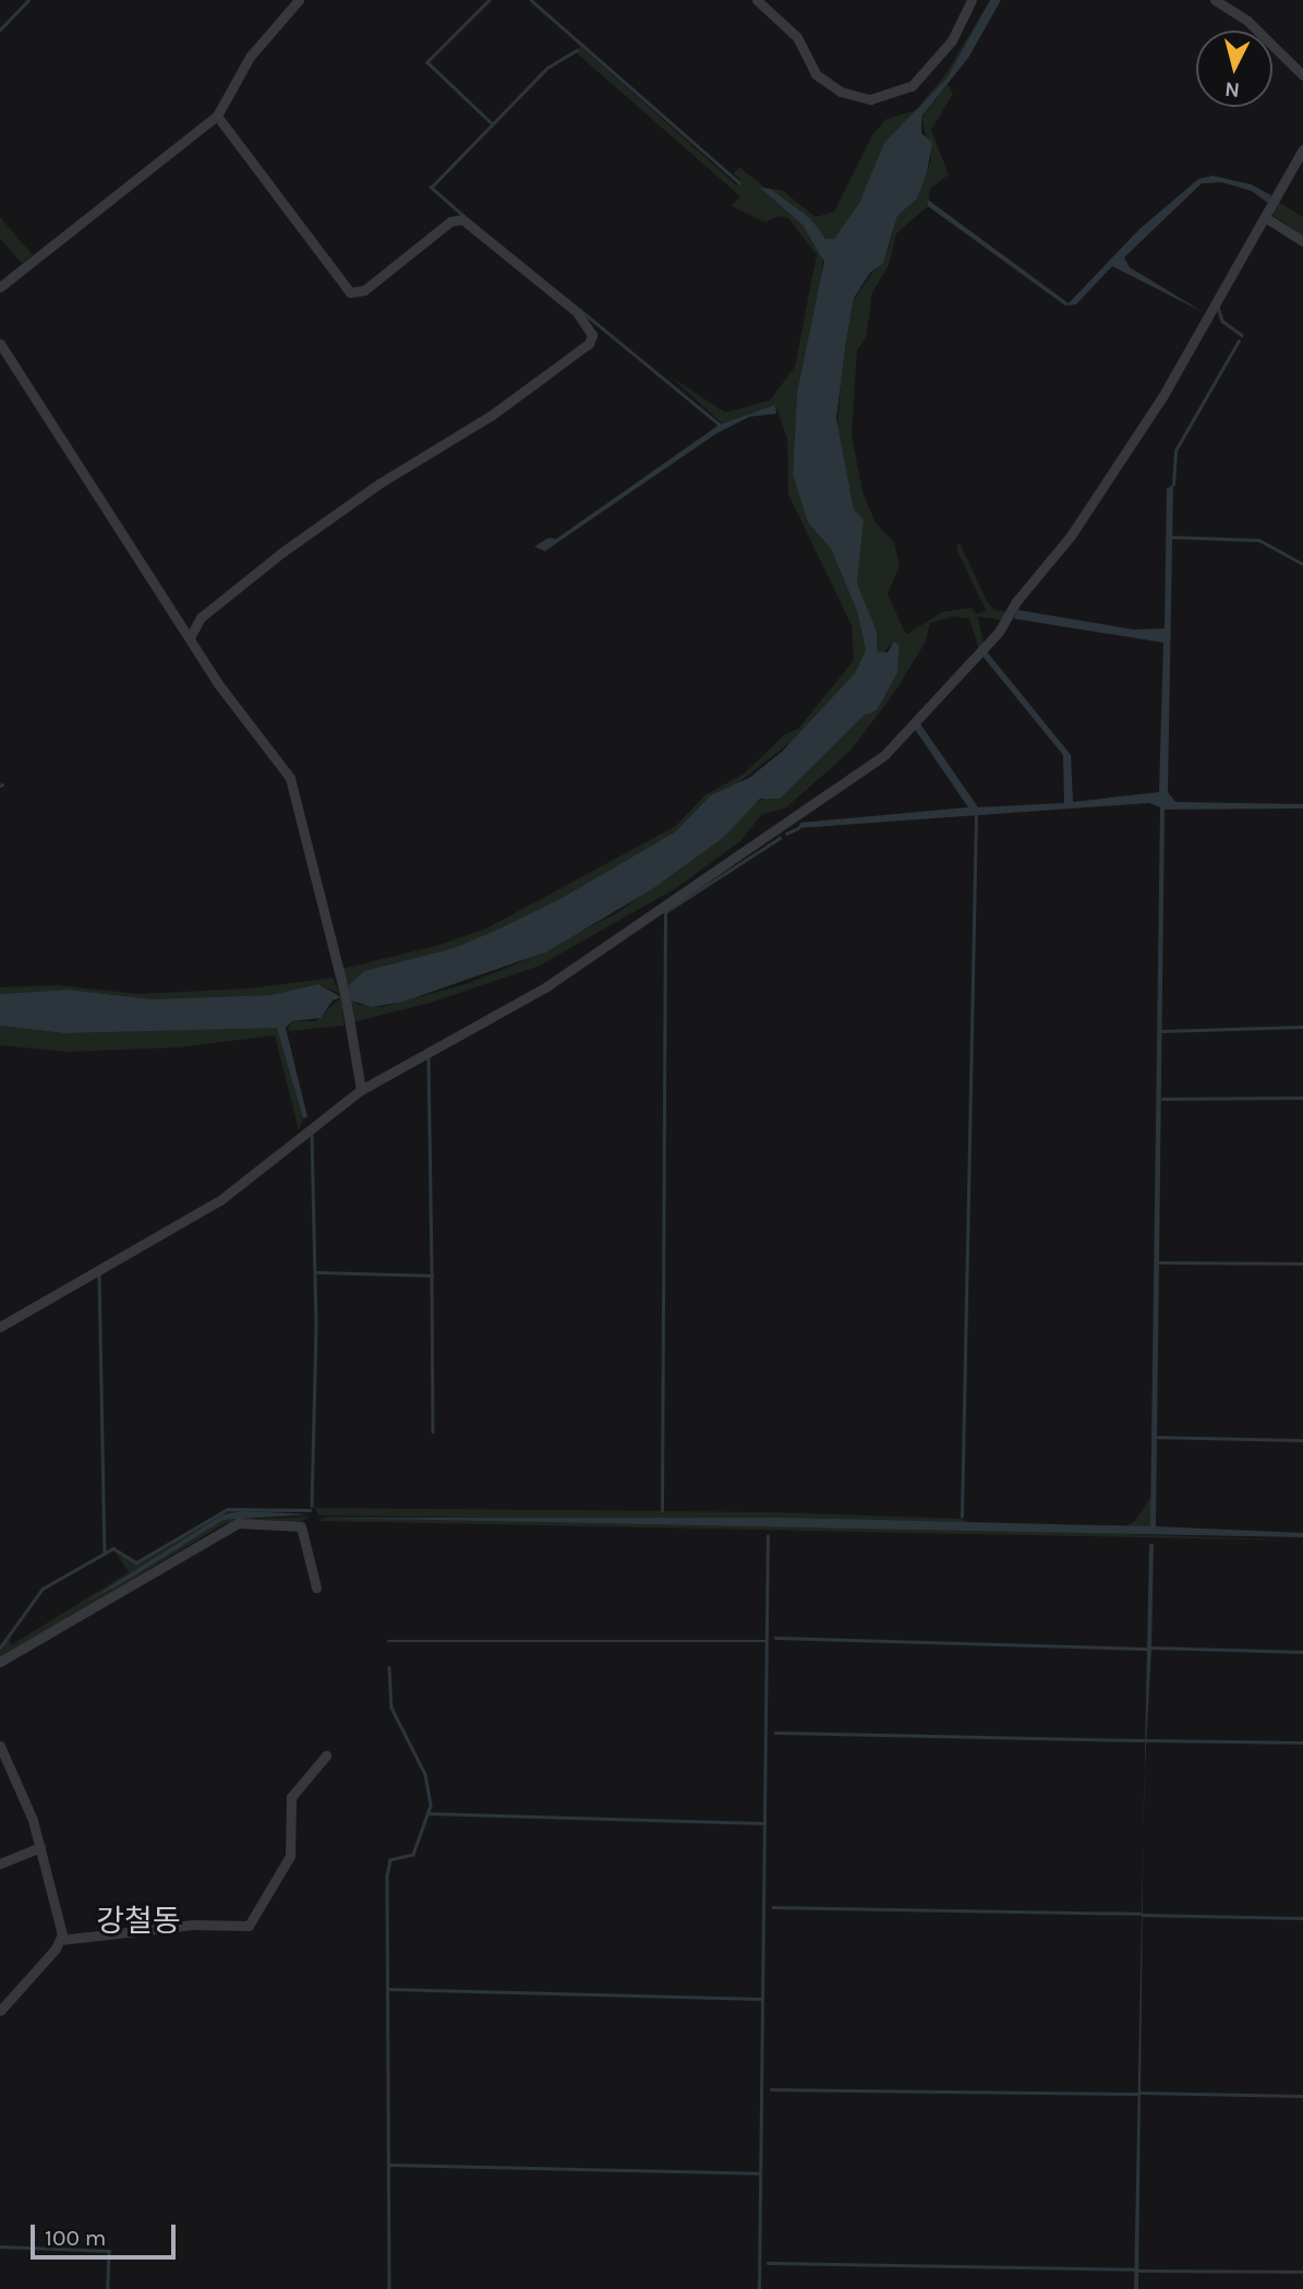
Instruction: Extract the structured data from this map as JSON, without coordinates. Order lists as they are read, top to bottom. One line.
{"districts":["강철동"],"scale_bar":"100 m","north":"bottom"}
